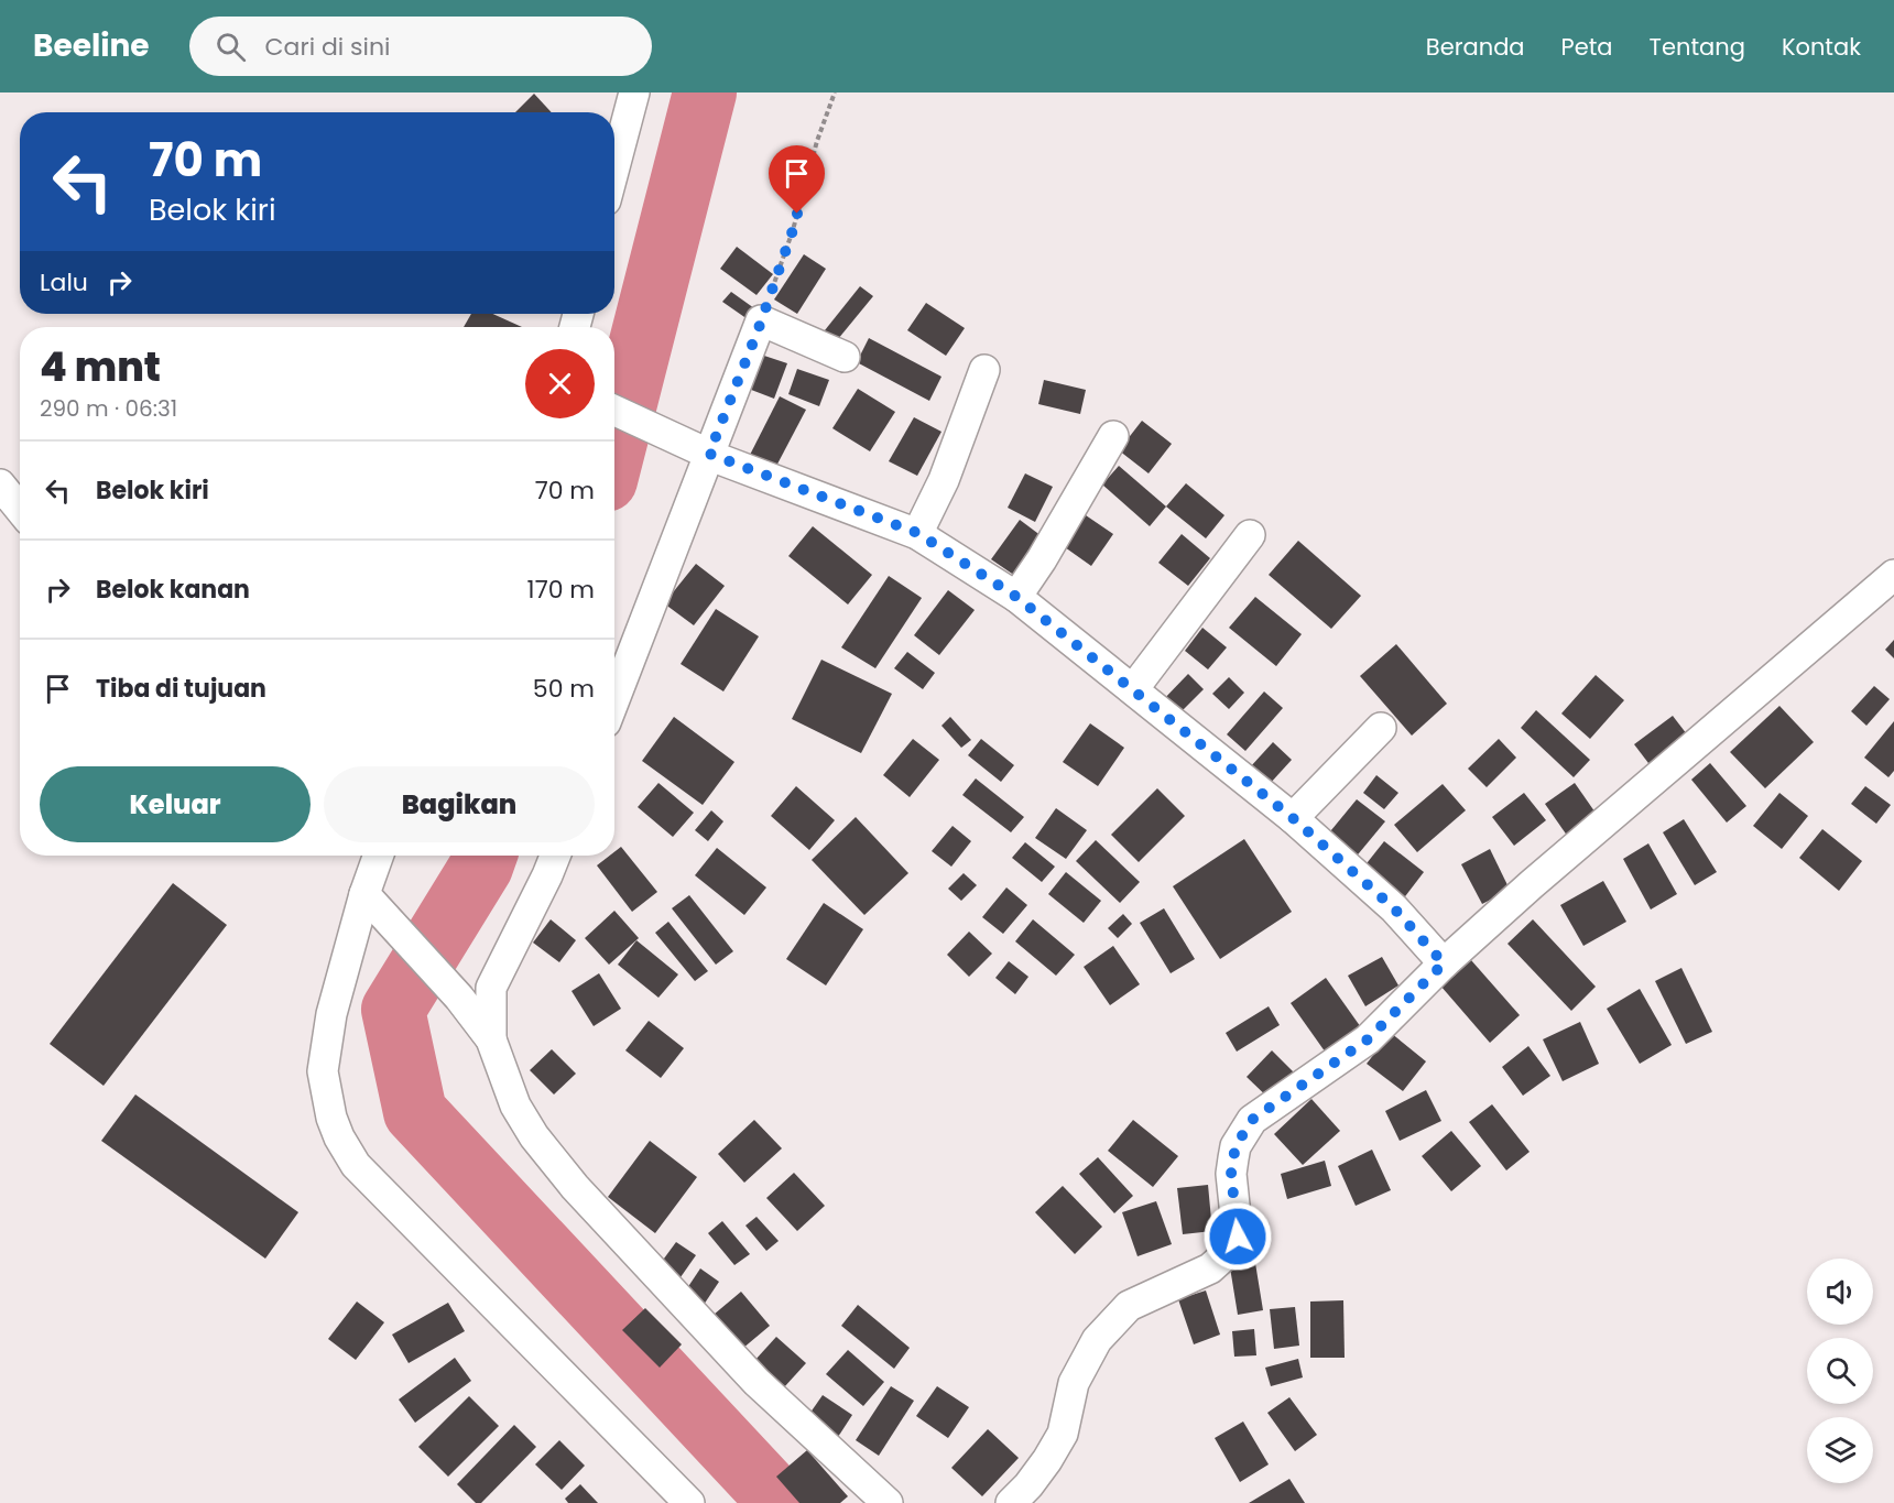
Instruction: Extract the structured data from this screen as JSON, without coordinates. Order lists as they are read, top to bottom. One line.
{"page":{"header":"Beeline","search":"Cari di sini","nav":["Beranda","Peta","Tentang","Kontak"],"turn":["70 m","Belok kiri"],"then":"Lalu","heading":["4 mnt","290 m · 06:31"],"list":[{"name":"Belok kiri","value":"70 m"},{"name":"Belok kanan","value":"170 m"},{"name":"Tiba di tujuan","value":"50 m"}],"buttons":["Keluar","Bagikan"]}}
